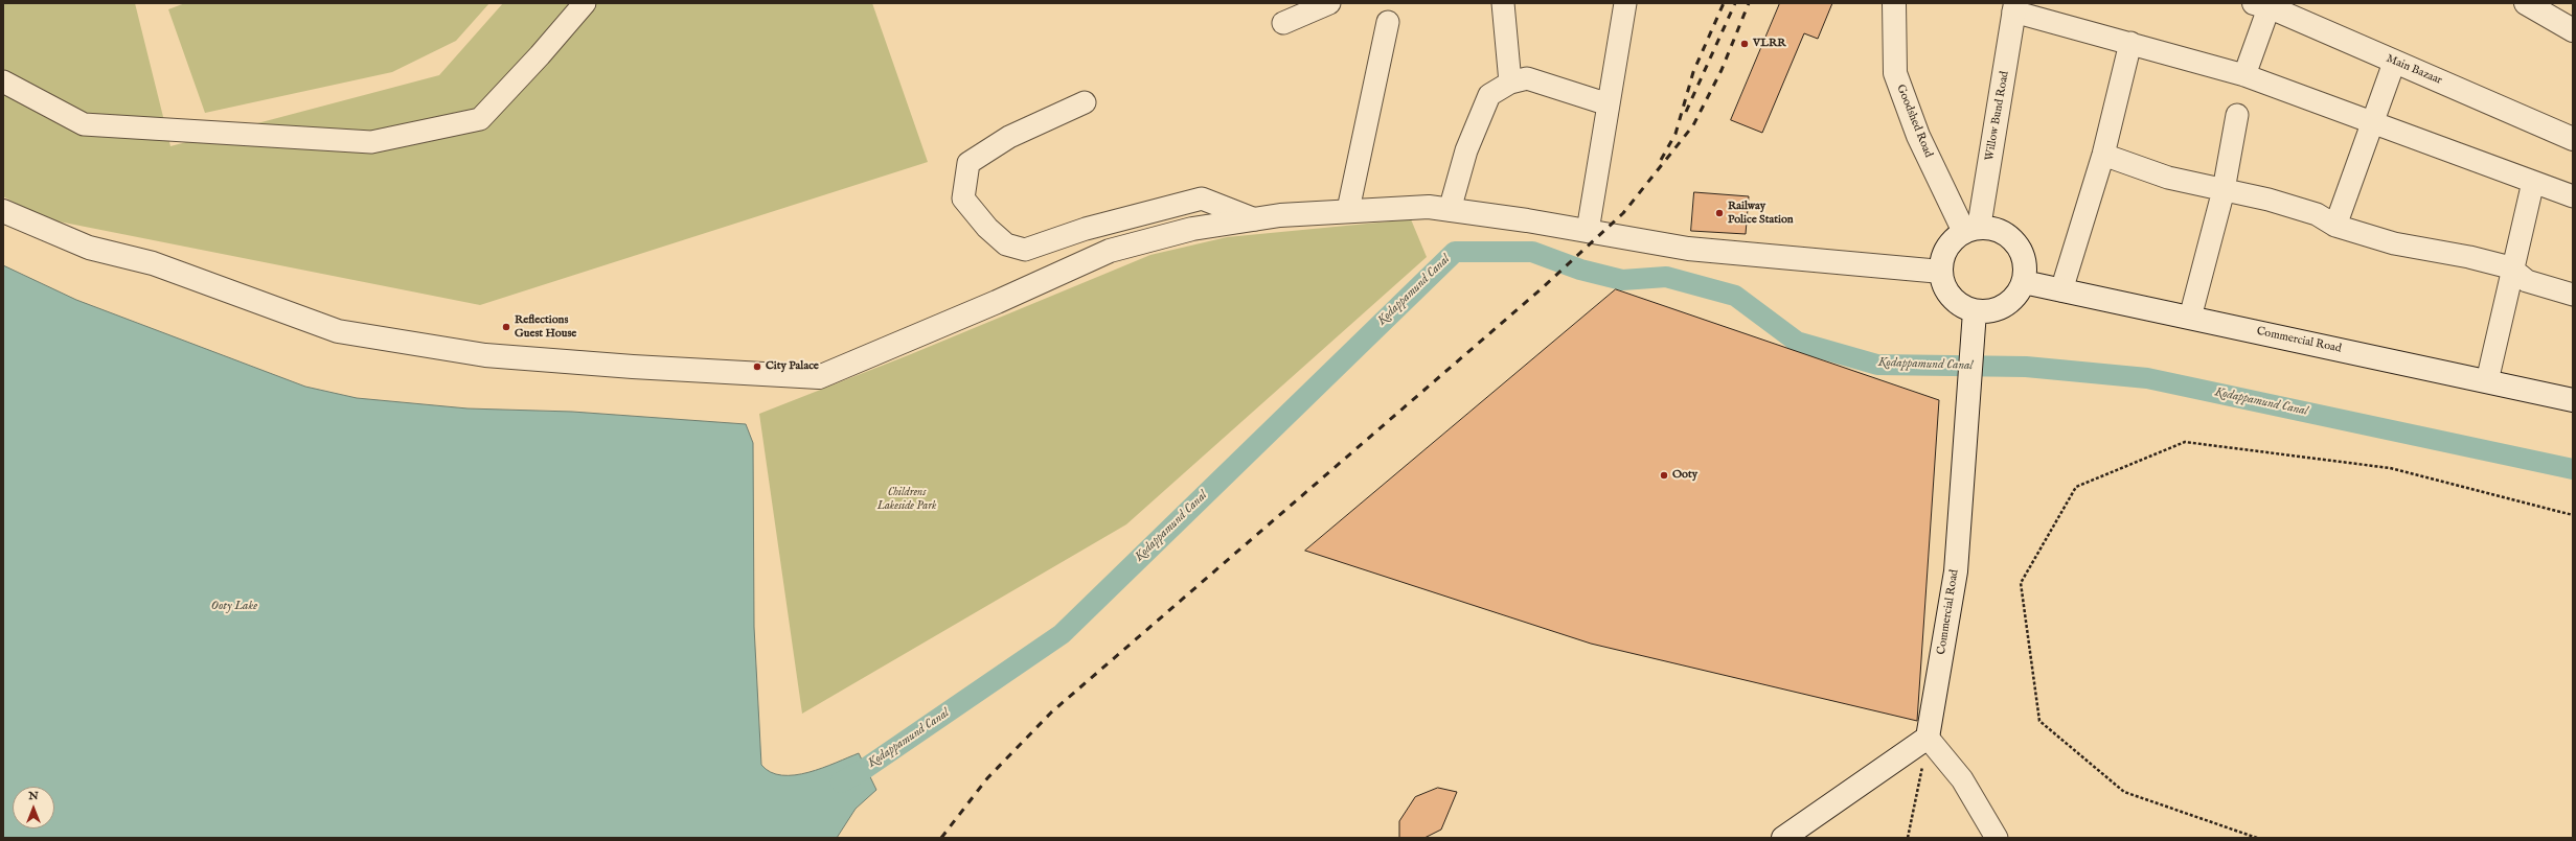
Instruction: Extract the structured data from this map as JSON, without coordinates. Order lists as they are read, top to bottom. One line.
{"streets":{"street":["Main Bazaar","Willow Bund Road","Goodshed Road","Commercial Road"]},"crossings":[["Willow Bund Road","Goodshed Road"],["Willow Bund Road","Commercial Road"],["Goodshed Road","Commercial Road"]],"water":["Kodappamund Canal","Ooty Lake"],"parks":["Childrens Lakeside Park"],"places":["VLRR","Railway Police Station","Reflections Guest House","City Palace","Ooty"],"north":"top"}
